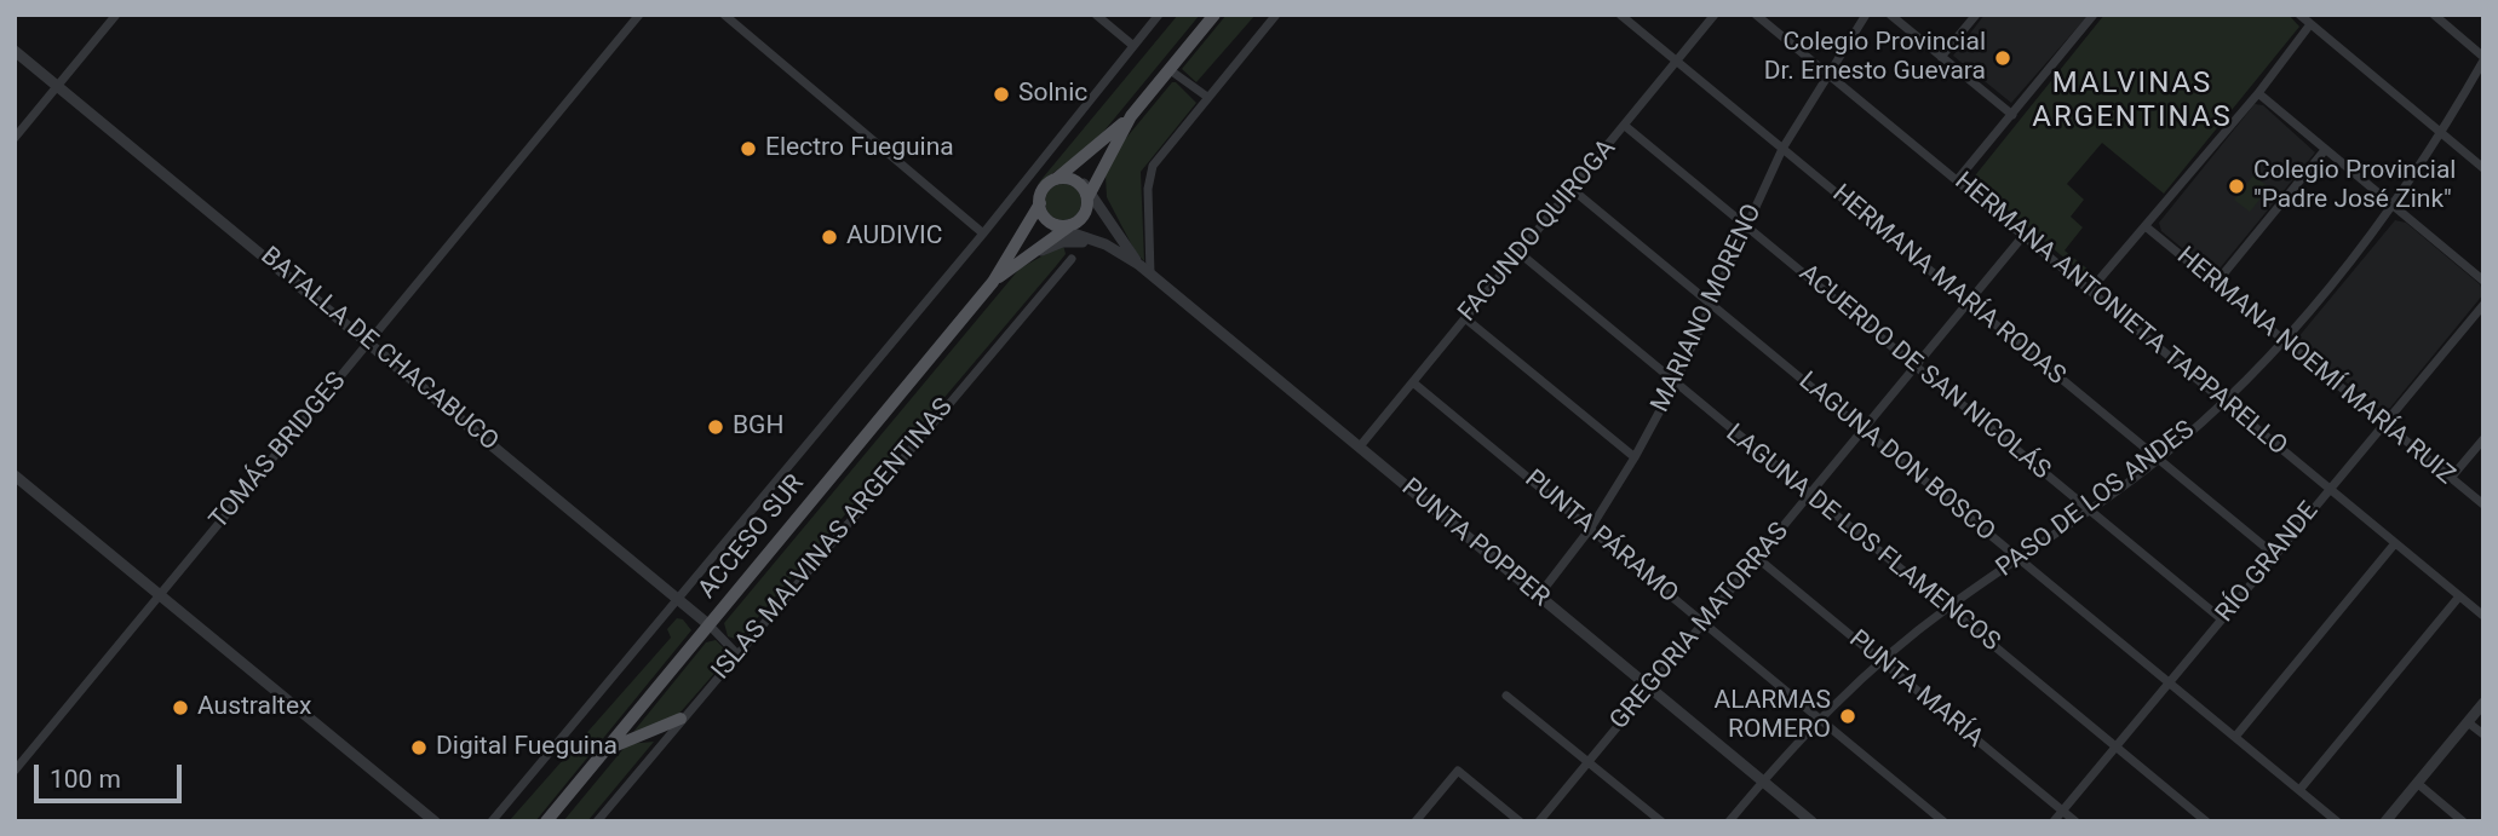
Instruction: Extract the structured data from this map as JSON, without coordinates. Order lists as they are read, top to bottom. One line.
{"streets":{"main road":["ACCESO SUR"],"street":["FACUNDO QUIROGA","HERMANA MARÍA RODAS","MARIANO MORENO","HERMANA ANTONIETA TAPPARELLO","BATALLA DE CHACABUCO","HERMANA NOEMÍ MARÍA RUIZ","ACUERDO DE SAN NICOLÁS","TOMÁS BRIDGES","LAGUNA DON BOSCO","PASO DE LOS ANDES","PUNTA PÁRAMO","LAGUNA DE LOS FLAMENCOS","ISLAS MALVINAS ARGENTINAS","PUNTA POPPER","RÍO GRANDE","GREGORIA MATORRAS","PUNTA MARÍA"]},"crossings":[["FACUNDO QUIROGA","HERMANA MARÍA RODAS"],["FACUNDO QUIROGA","ACUERDO DE SAN NICOLÁS"],["FACUNDO QUIROGA","LAGUNA DON BOSCO"],["FACUNDO QUIROGA","PUNTA PÁRAMO"],["FACUNDO QUIROGA","LAGUNA DE LOS FLAMENCOS"],["FACUNDO QUIROGA","PUNTA POPPER"],["HERMANA MARÍA RODAS","MARIANO MORENO"],["HERMANA MARÍA RODAS","PASO DE LOS ANDES"],["HERMANA MARÍA RODAS","RÍO GRANDE"],["HERMANA MARÍA RODAS","GREGORIA MATORRAS"],["MARIANO MORENO","HERMANA ANTONIETA TAPPARELLO"],["MARIANO MORENO","ACUERDO DE SAN NICOLÁS"],["MARIANO MORENO","LAGUNA DON BOSCO"],["MARIANO MORENO","PUNTA PÁRAMO"],["MARIANO MORENO","LAGUNA DE LOS FLAMENCOS"],["MARIANO MORENO","PUNTA POPPER"],["HERMANA ANTONIETA TAPPARELLO","PASO DE LOS ANDES"],["HERMANA ANTONIETA TAPPARELLO","RÍO GRANDE"],["HERMANA ANTONIETA TAPPARELLO","GREGORIA MATORRAS"],["BATALLA DE CHACABUCO","TOMÁS BRIDGES"],["BATALLA DE CHACABUCO","ACCESO SUR"],["BATALLA DE CHACABUCO","ISLAS MALVINAS ARGENTINAS"],["HERMANA NOEMÍ MARÍA RUIZ","PASO DE LOS ANDES"],["HERMANA NOEMÍ MARÍA RUIZ","RÍO GRANDE"],["ACUERDO DE SAN NICOLÁS","PASO DE LOS ANDES"],["ACUERDO DE SAN NICOLÁS","RÍO GRANDE"],["ACUERDO DE SAN NICOLÁS","GREGORIA MATORRAS"],["LAGUNA DON BOSCO","PASO DE LOS ANDES"],["LAGUNA DON BOSCO","RÍO GRANDE"],["LAGUNA DON BOSCO","GREGORIA MATORRAS"],["PASO DE LOS ANDES","PUNTA PÁRAMO"],["PASO DE LOS ANDES","LAGUNA DE LOS FLAMENCOS"],["PASO DE LOS ANDES","PUNTA POPPER"],["PASO DE LOS ANDES","PUNTA MARÍA"],["ACCESO SUR","PUNTA POPPER"],["PUNTA PÁRAMO","GREGORIA MATORRAS"],["LAGUNA DE LOS FLAMENCOS","RÍO GRANDE"],["LAGUNA DE LOS FLAMENCOS","GREGORIA MATORRAS"],["PUNTA POPPER","GREGORIA MATORRAS"],["RÍO GRANDE","PUNTA MARÍA"],["GREGORIA MATORRAS","PUNTA MARÍA"]],"districts":["MALVINAS ARGENTINAS"],"places":["Colegio Provincial Dr. Ernesto Guevara","Solnic","Electro Fueguina","Colegio Provincial \"Padre José Zink\"","AUDIVIC","BGH","Australtex","ALARMAS ROMERO","Digital Fueguina"],"scale_bar":"100 m"}
